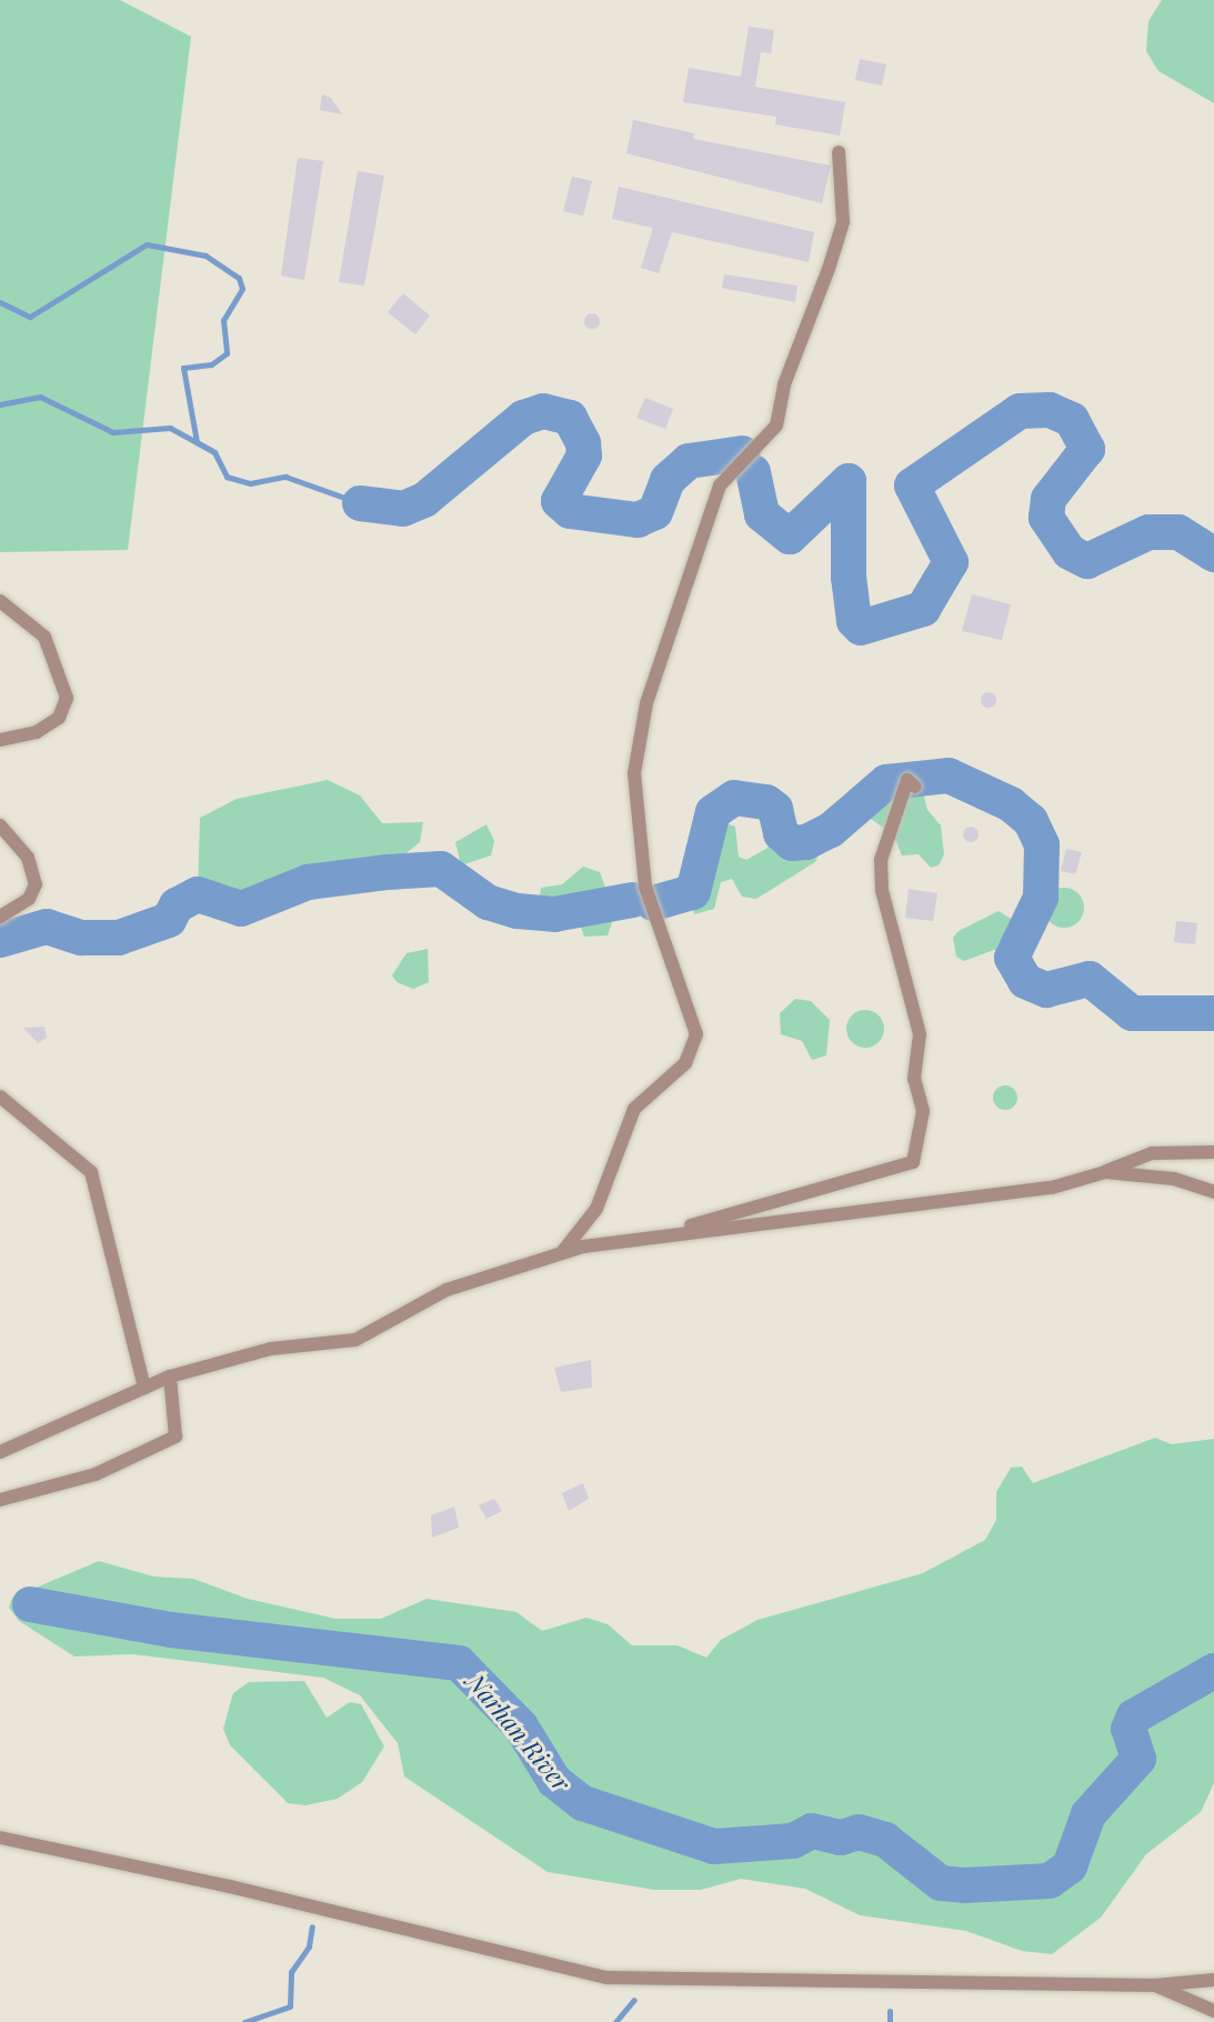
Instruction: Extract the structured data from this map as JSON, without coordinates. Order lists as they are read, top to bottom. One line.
{"water":["Narhan River"]}
